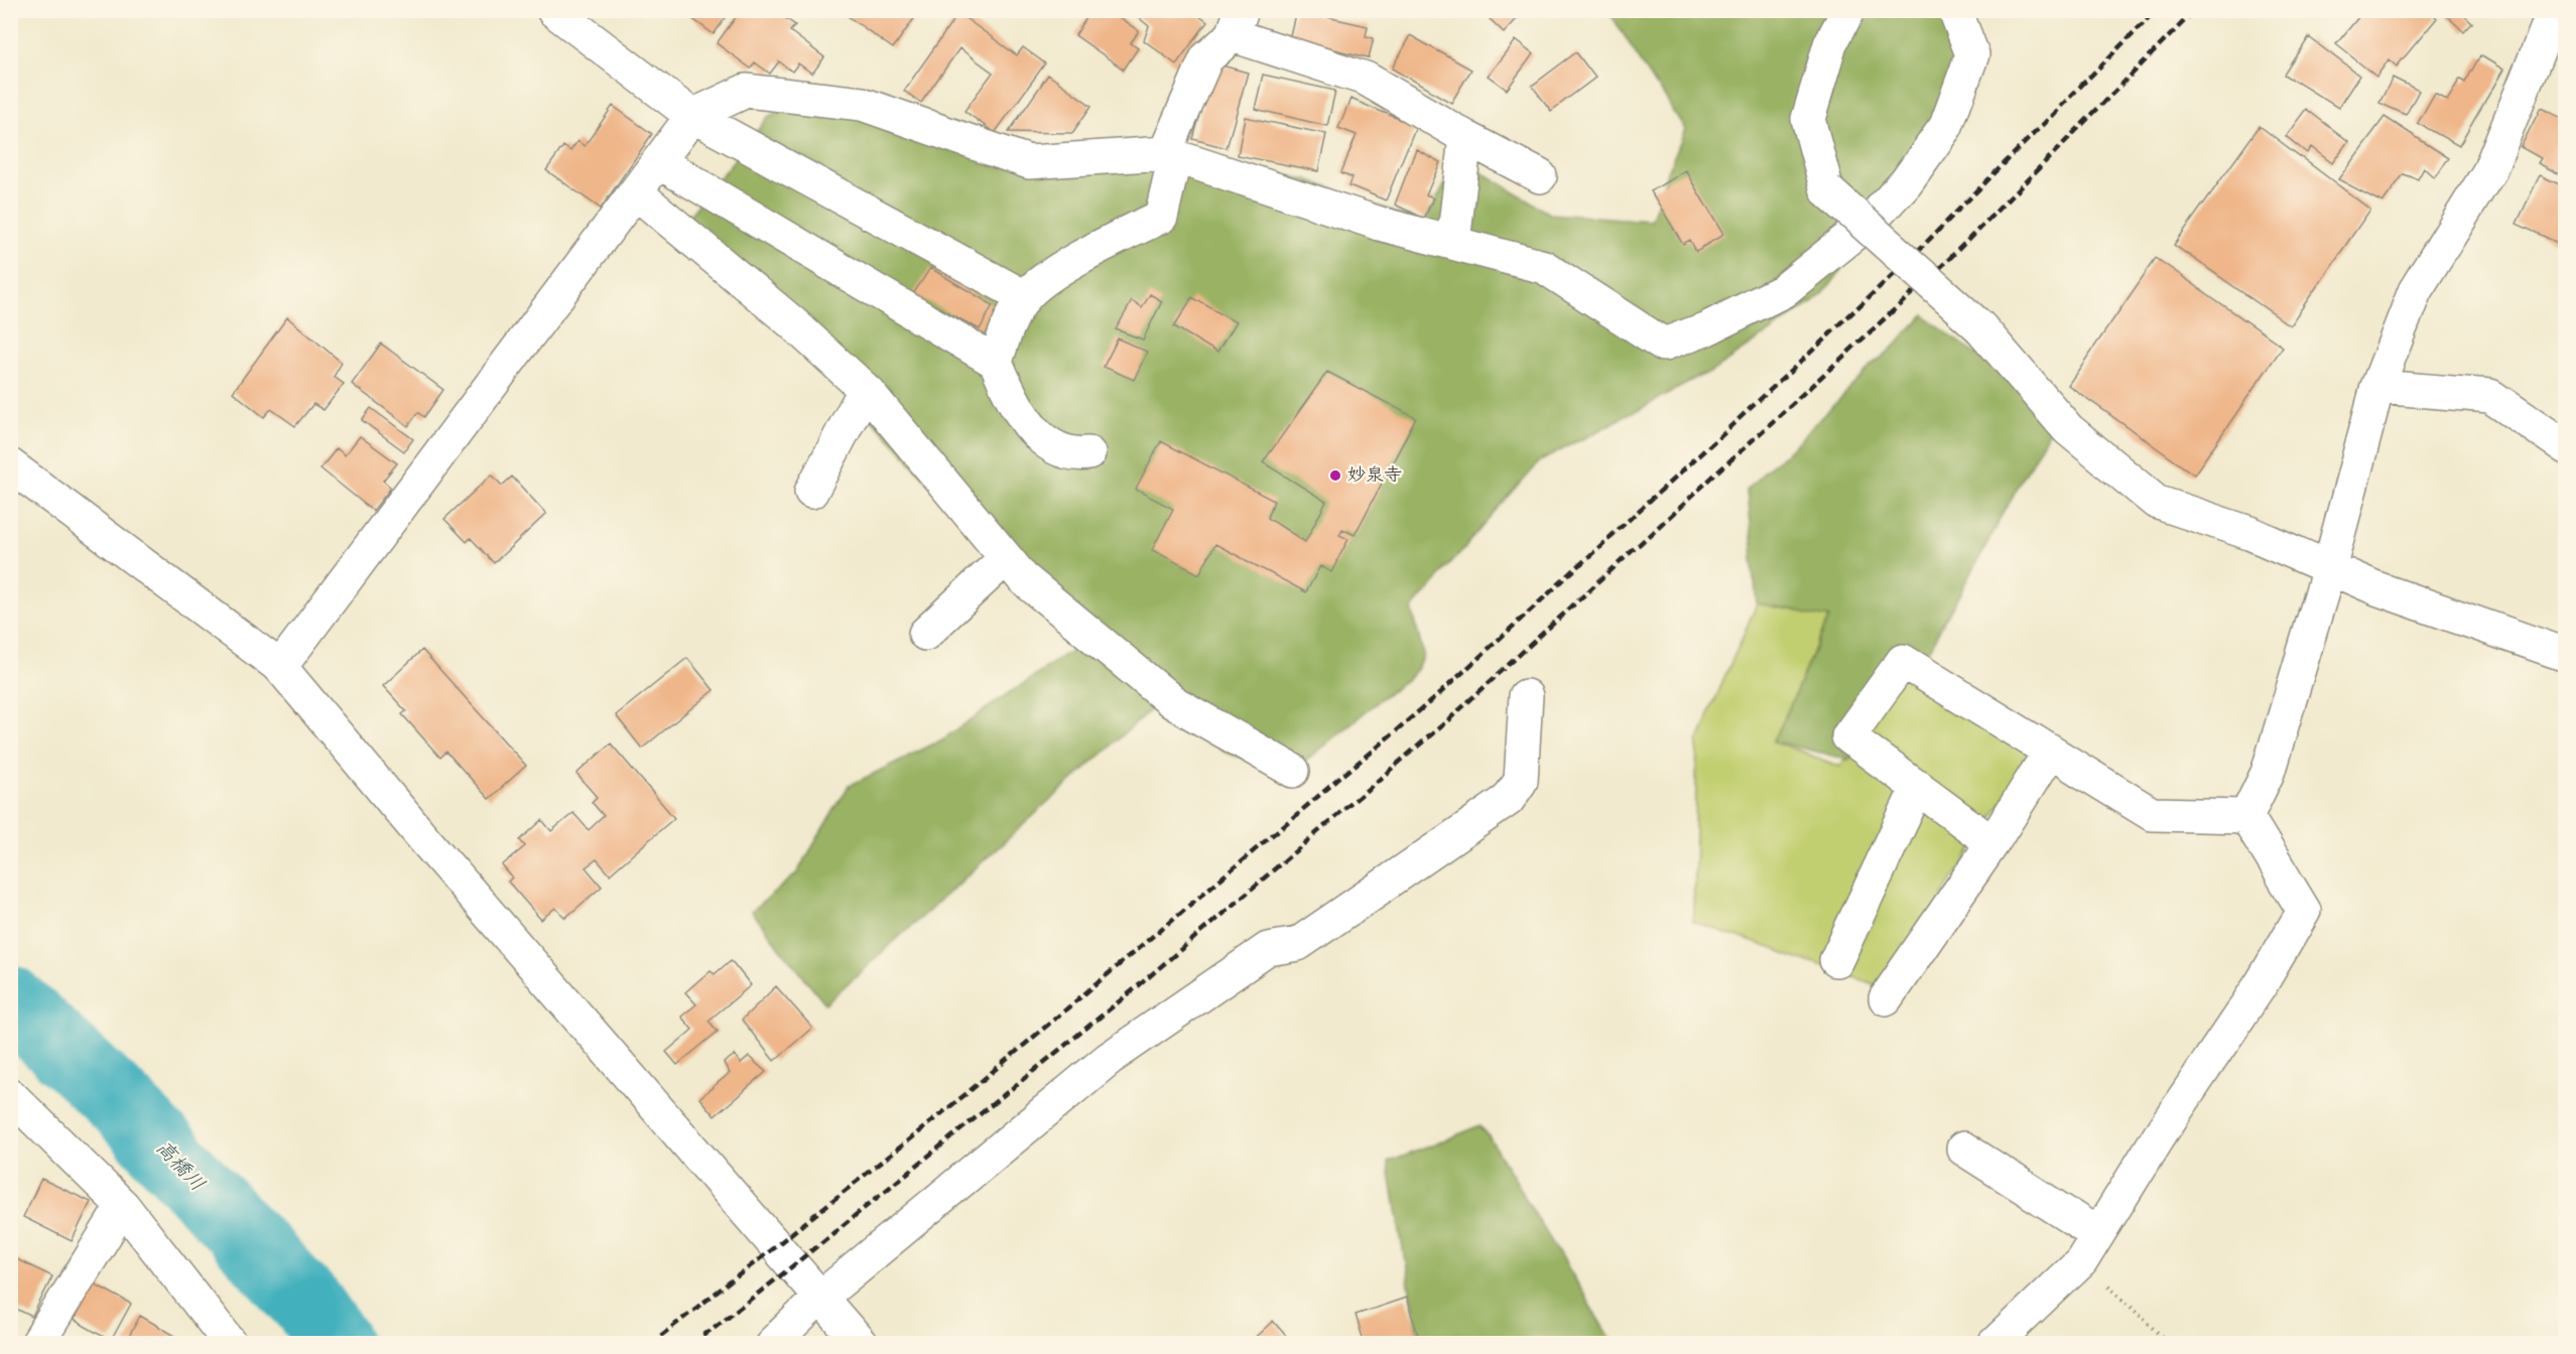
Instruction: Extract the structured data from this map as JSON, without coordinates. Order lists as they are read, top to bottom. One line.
{"water":["高橋川"],"places":["妙泉寺"]}
